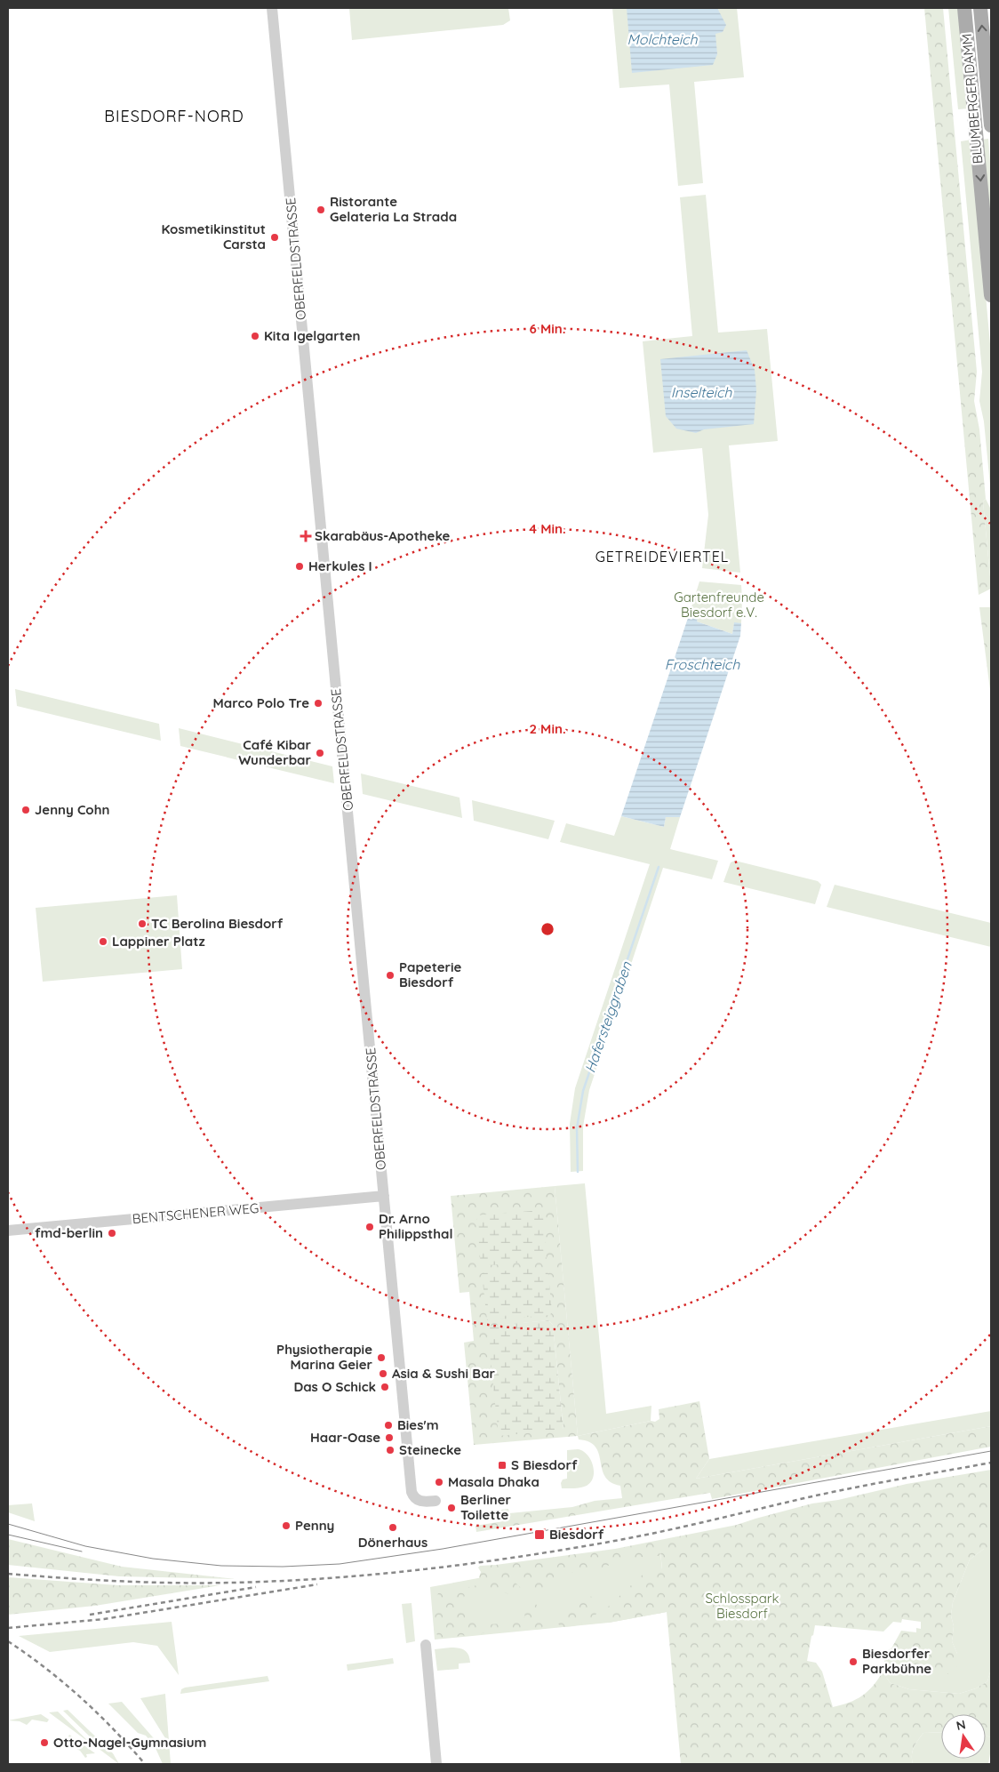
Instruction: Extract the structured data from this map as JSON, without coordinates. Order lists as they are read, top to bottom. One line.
{"streets":{"main road":["BLUMBERGER DAMM"],"street":["OBERFELDSTRASSE","BENTSCHENER WEG"]},"crossings":[["OBERFELDSTRASSE","BENTSCHENER WEG"]],"districts":["BIESDORF-NORD","GETREIDEVIERTEL"],"water":["Molchteich","Inselteich","Froschteich","Hafersteiggraben"],"parks":["Gartenfreunde Biesdorf e.V.","Schlosspark Biesdorf"],"places":{"other":["Ristorante Gelateria La Strada","Kosmetikinstitut Carsta","Kita Igelgarten","Herkules I","Marco Polo Tre","Café Kibar Wunderbar","Jenny Cohn","TC Berolina Biesdorf","Lappiner Platz","Papeterie Biesdorf","Dr. Arno Philippsthal","fmd-berlin","Physiotherapie Marina Geier","Asia & Sushi Bar","Das O Schick","Bies'm","Haar-Oase","Steinecke","Masala Dhaka","Berliner Toilette","Penny","Dönerhaus","Biesdorfer Parkbühne","Otto-Nagel-Gymnasium"],"health":["Skarabäus-Apotheke"],"transit":["S Biesdorf","Biesdorf"]},"north":"top","rings":["6 Min.","4 Min.","2 Min."]}
